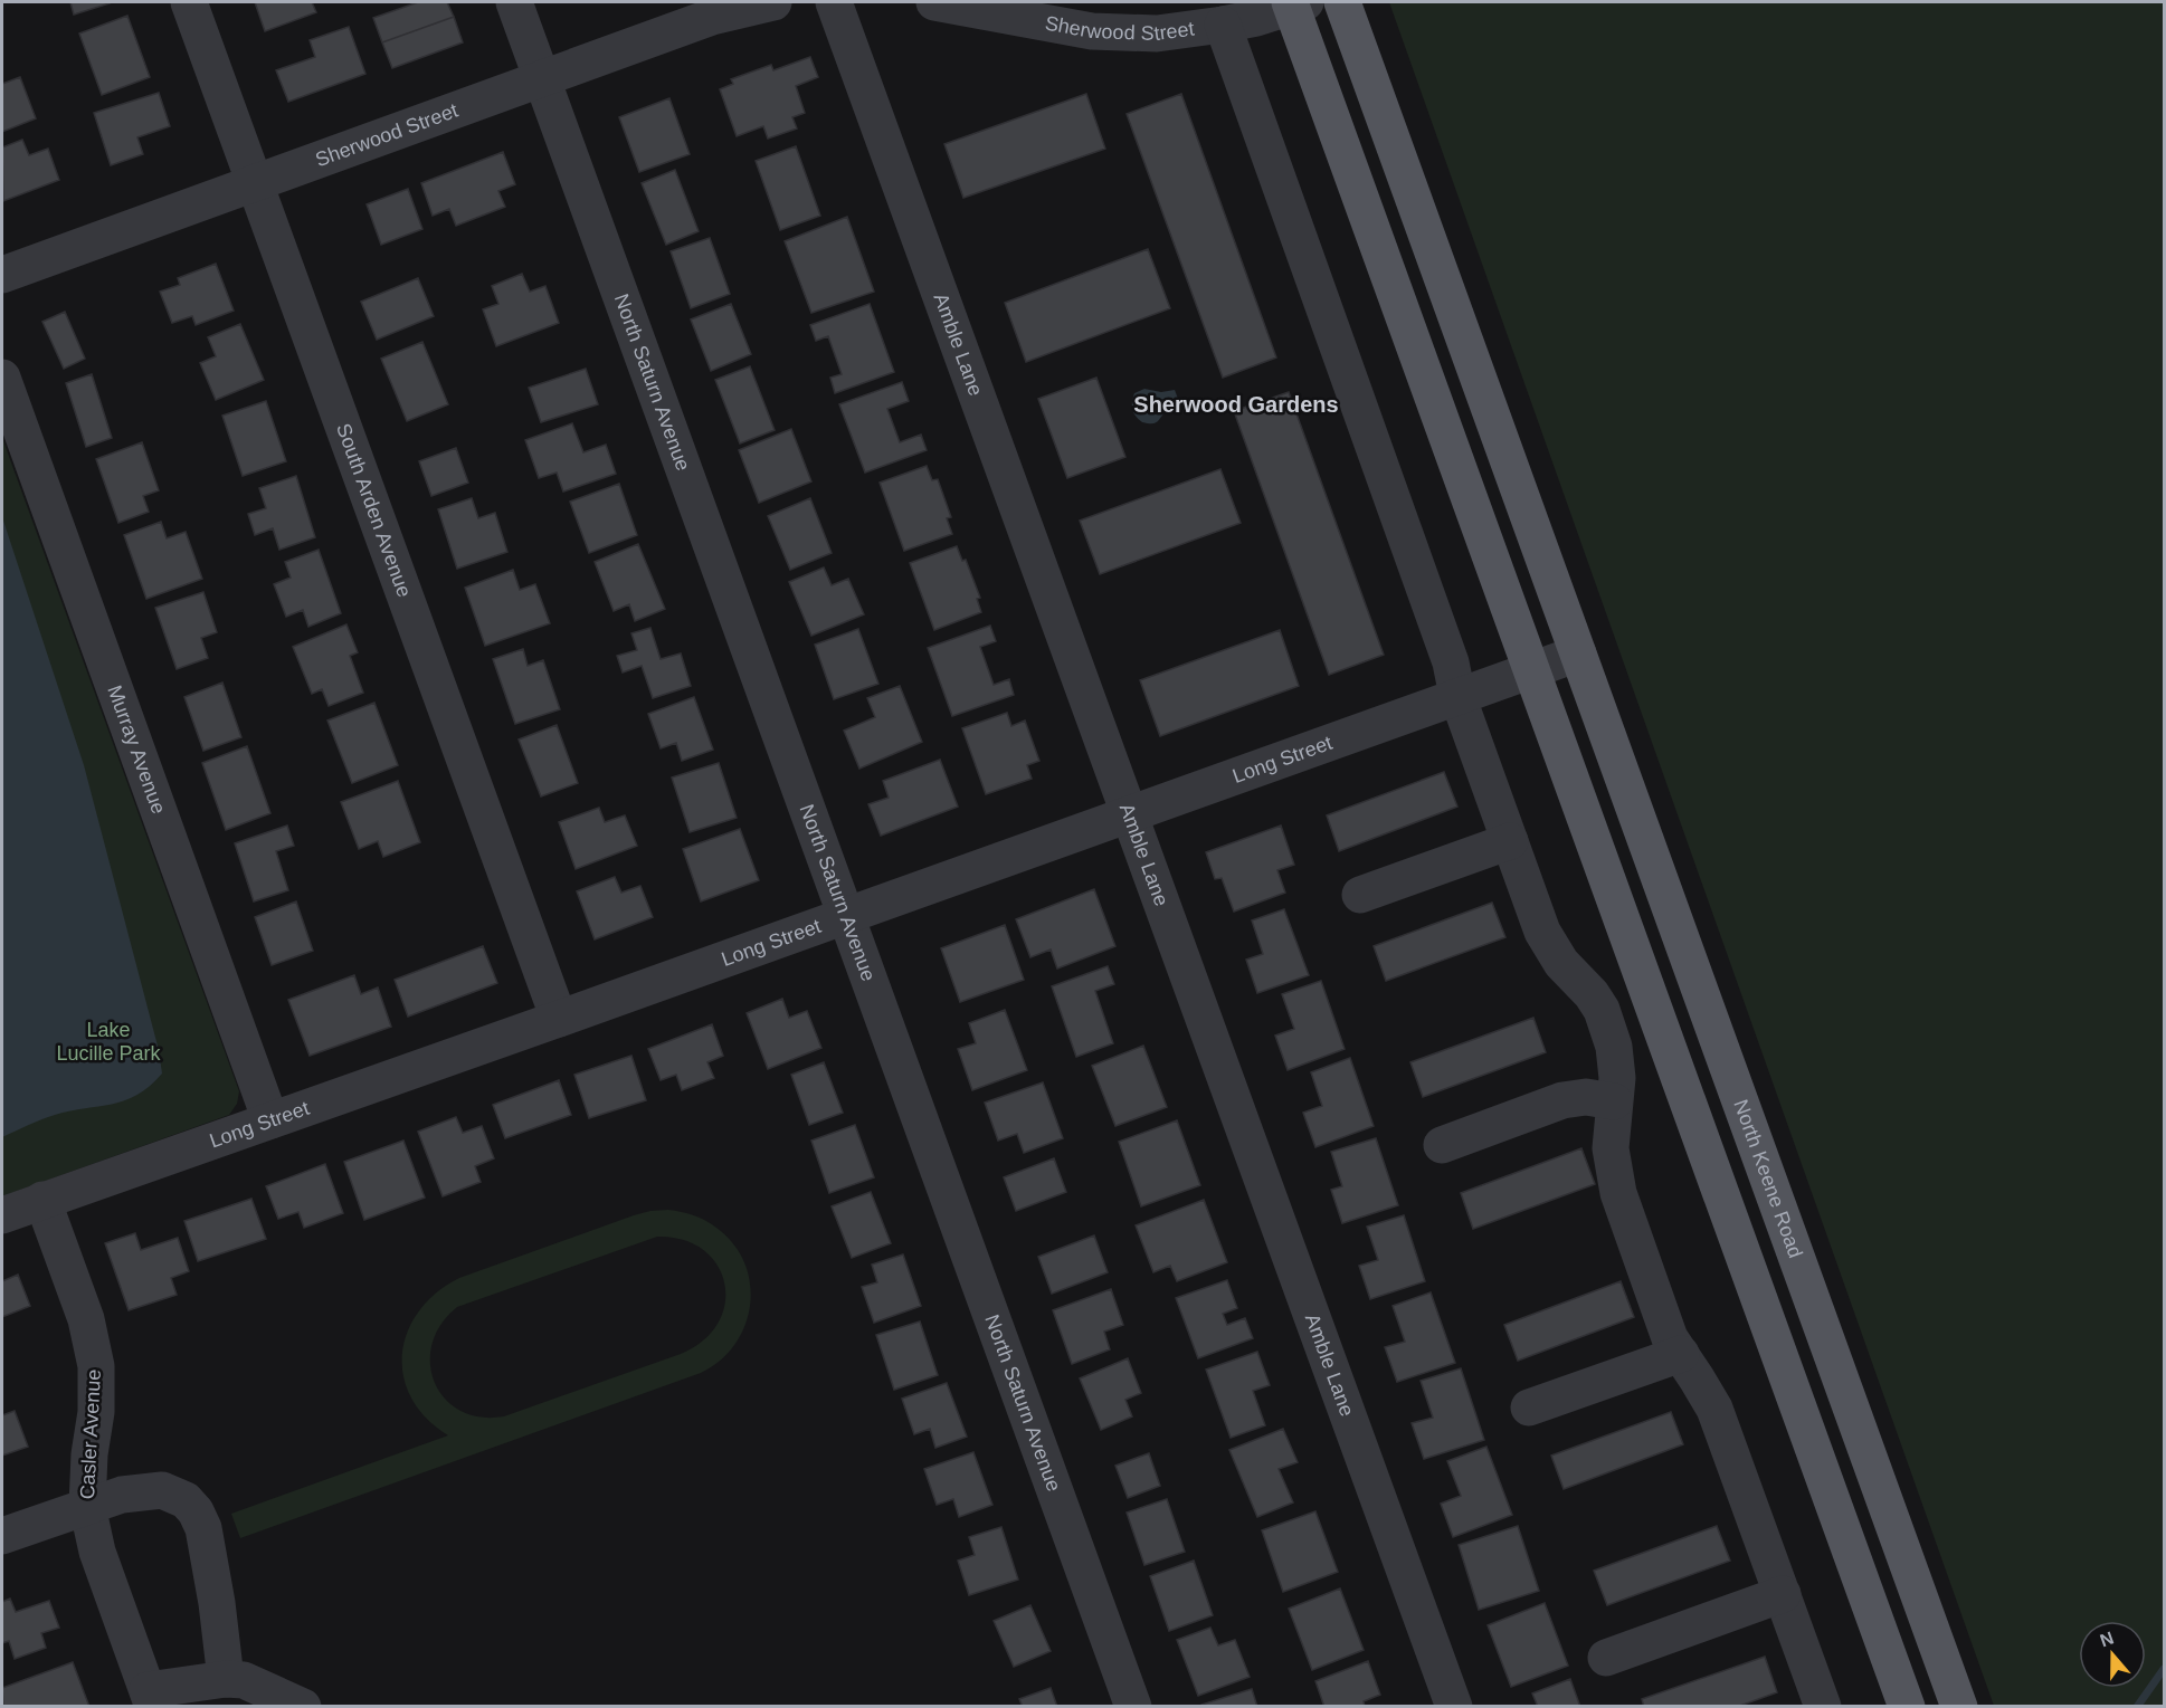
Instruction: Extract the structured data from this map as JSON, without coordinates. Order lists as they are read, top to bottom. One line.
{"streets":{"main road":["North Keene Road"],"street":["Sherwood Street","Amble Lane","North Saturn Avenue","South Arden Avenue","Murray Avenue","Long Street","Casler Avenue"]},"crossings":[["Sherwood Street","North Saturn Avenue"],["Sherwood Street","South Arden Avenue"],["Amble Lane","Long Street"],["North Saturn Avenue","Long Street"],["South Arden Avenue","Long Street"],["Murray Avenue","Long Street"],["Long Street","North Keene Road"],["Long Street","Casler Avenue"]],"districts":["Sherwood Gardens"],"parks":["Lake Lucille Park"],"north":"top"}
